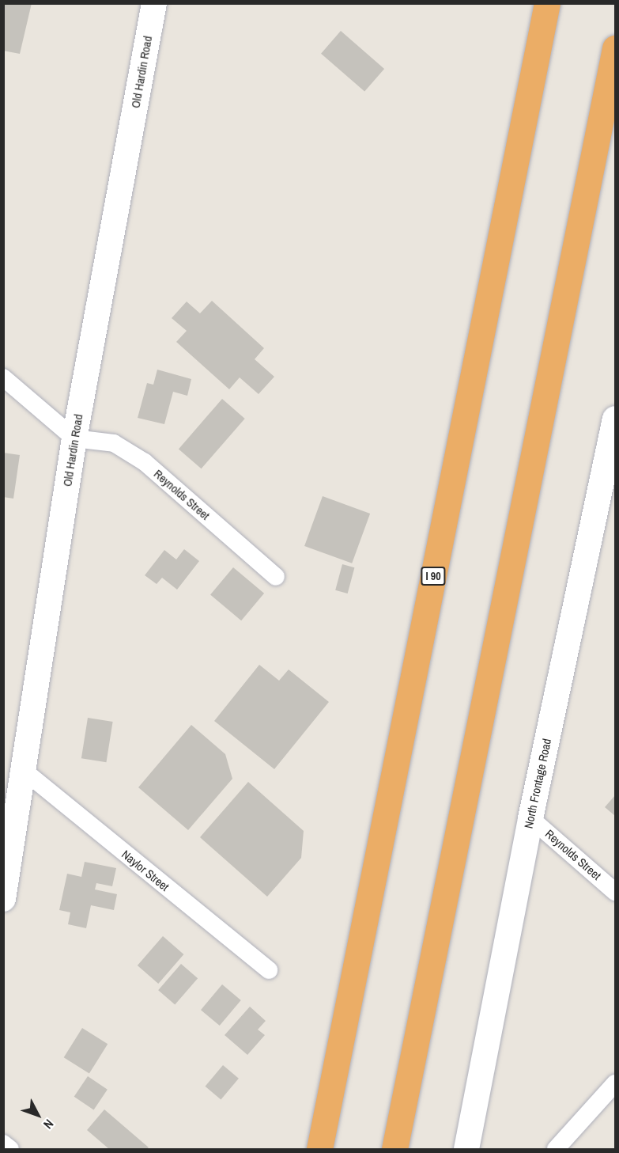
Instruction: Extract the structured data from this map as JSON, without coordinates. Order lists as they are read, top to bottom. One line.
{"streets":{"highway":["I 90"],"main road":["Old Hardin Road","North Frontage Road"],"street":["Reynolds Street","Naylor Street"]},"crossings":[["Old Hardin Road","Reynolds Street"],["Old Hardin Road","Naylor Street"],["Reynolds Street","North Frontage Road"]],"north":"bottom right"}
